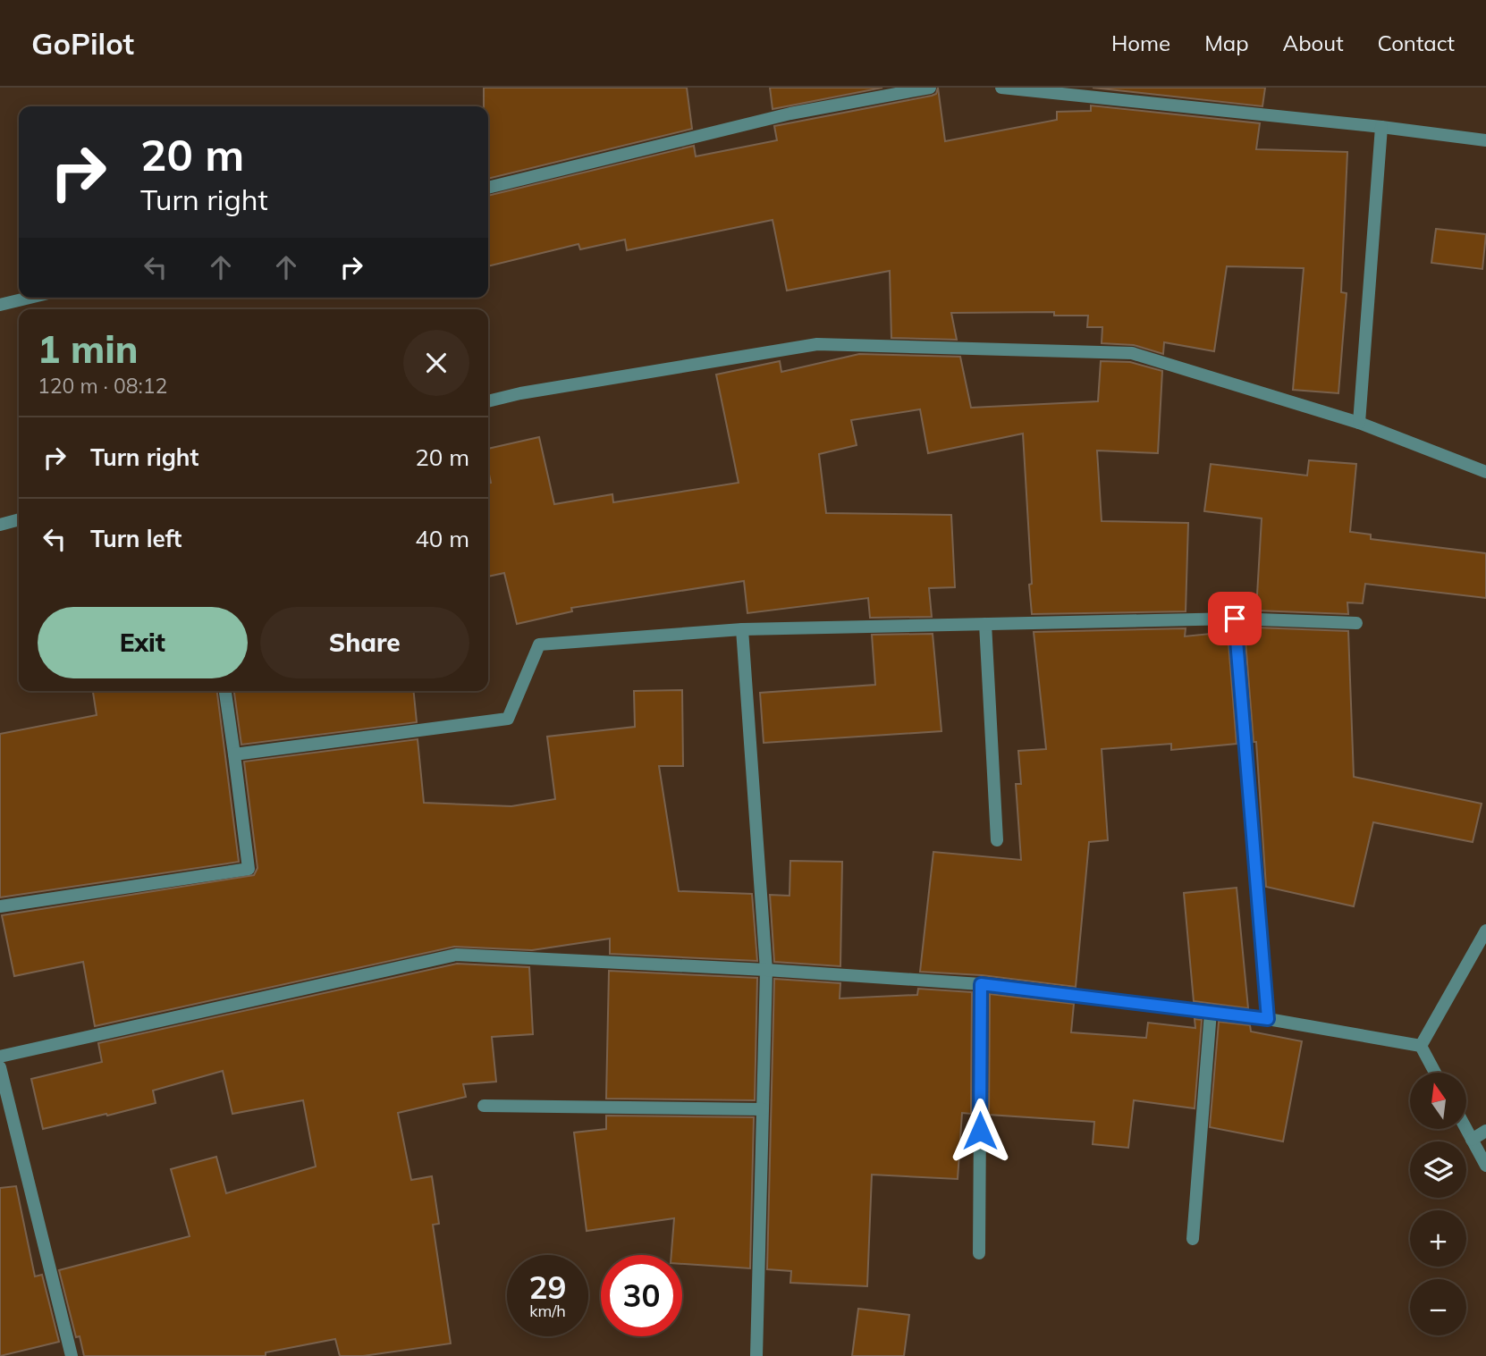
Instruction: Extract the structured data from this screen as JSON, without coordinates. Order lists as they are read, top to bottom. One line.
{"north":"top","page":{"header":"GoPilot","nav":["Home","Map","About","Contact"],"turn":["20 m","Turn right"],"heading":["1 min","120 m · 08:12"],"list":[{"name":"Turn right","value":"20 m"},{"name":"Turn left","value":"40 m"}],"buttons":["Exit","Share"],"map_buttons":["+","−"],"speed":"29 km/h","limit":"30"}}
